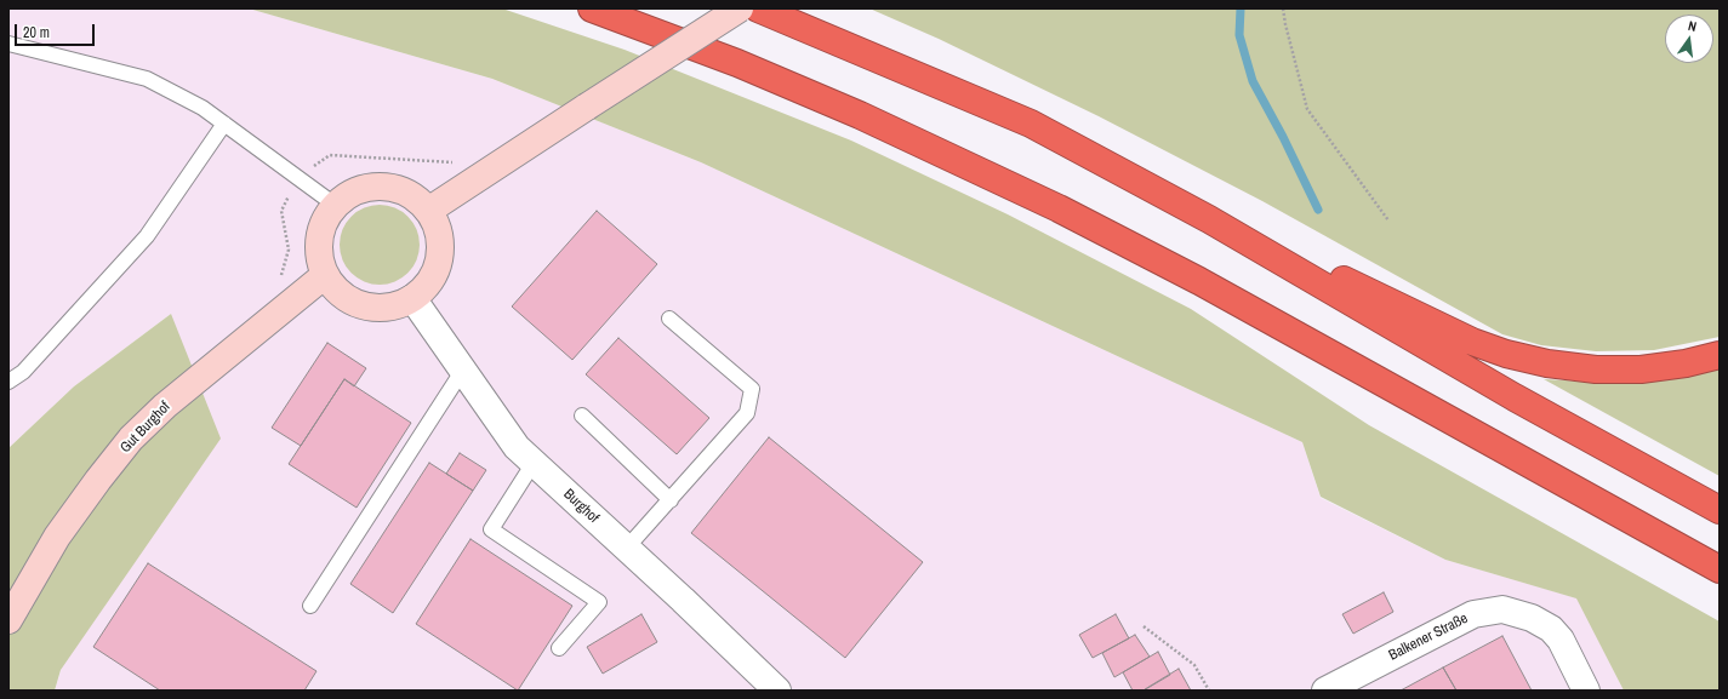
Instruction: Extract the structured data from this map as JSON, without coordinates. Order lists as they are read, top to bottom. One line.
{"streets":{"street":["Gut Burghof","Burghof","Balkener Straße"]},"crossings":[["Gut Burghof","Burghof"]],"scale_bar":"20 m","north":"top"}
